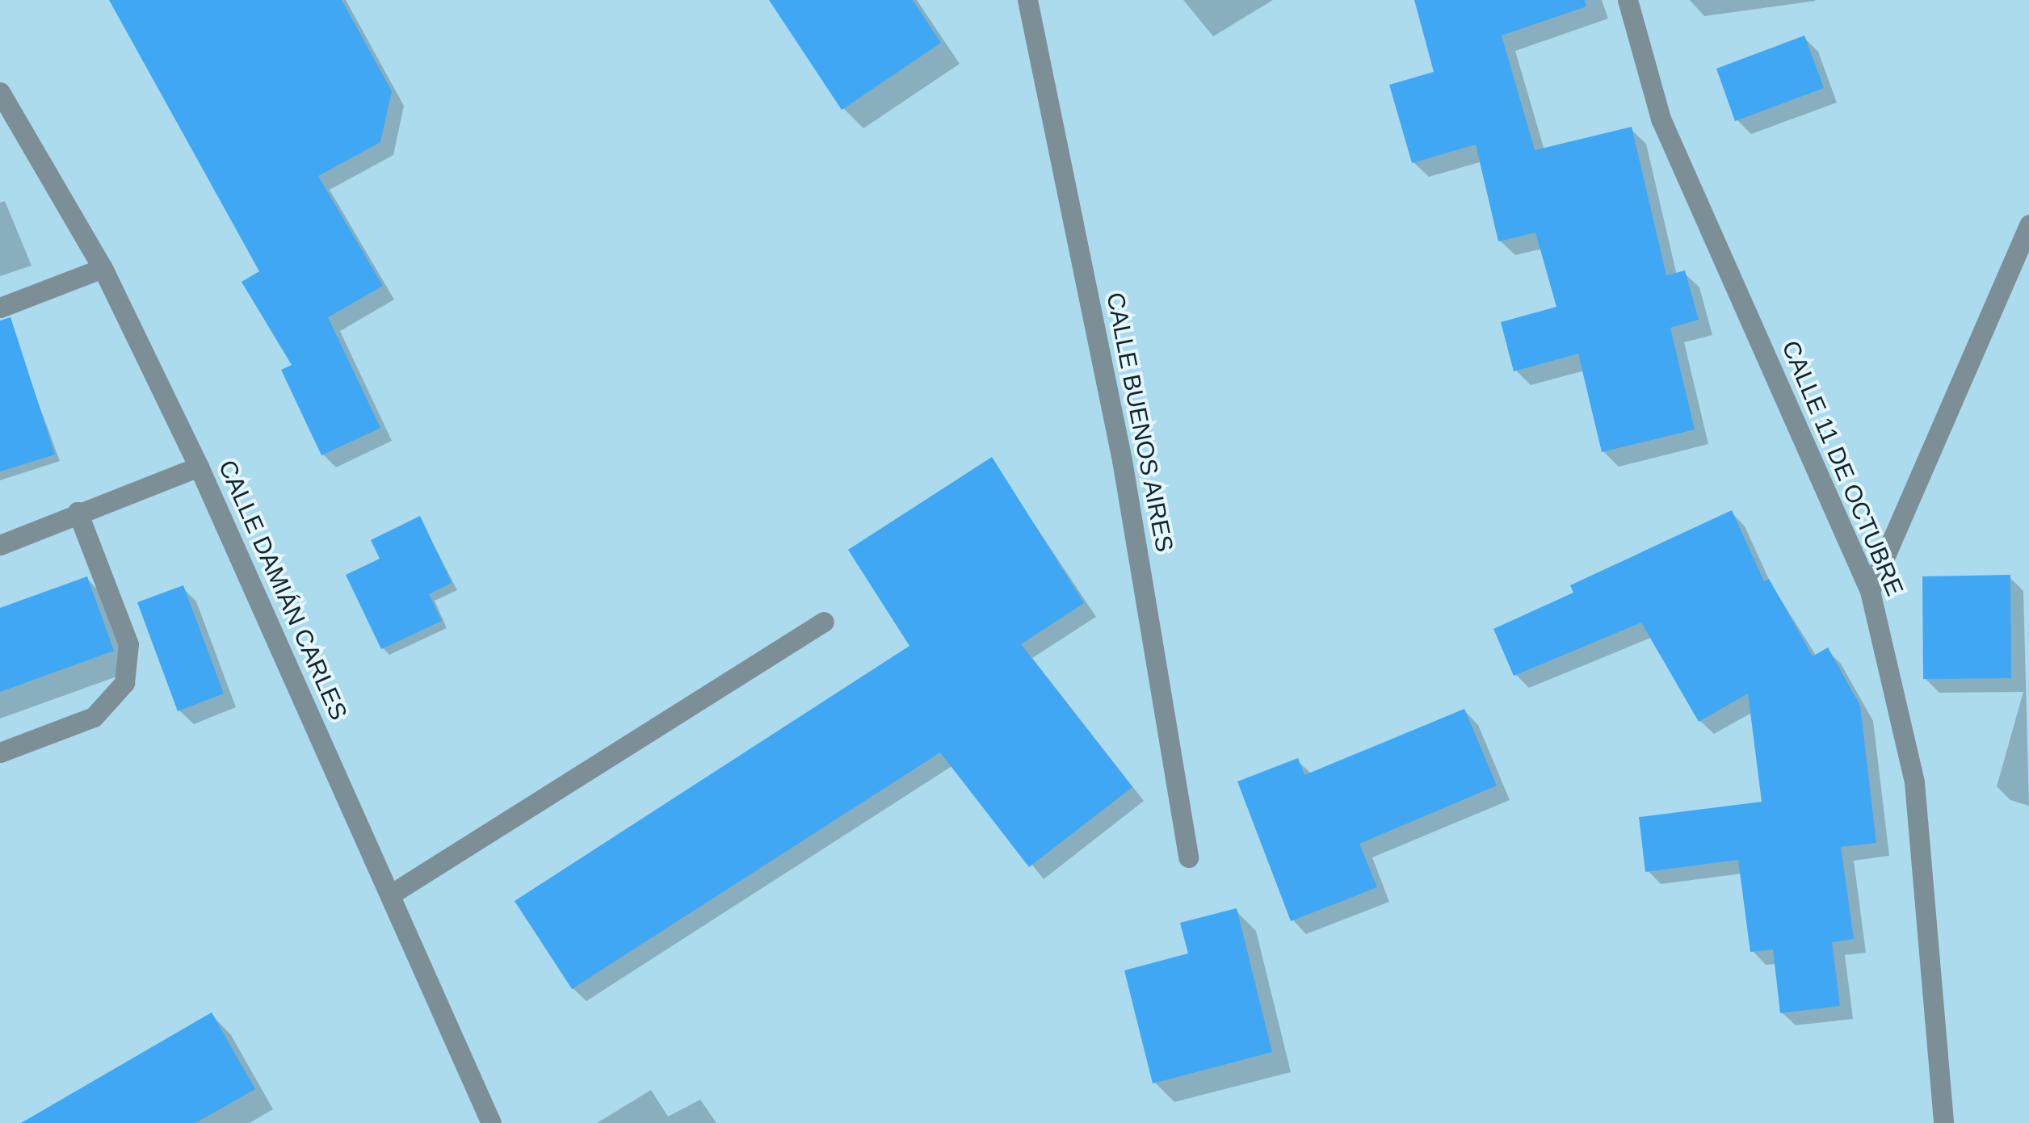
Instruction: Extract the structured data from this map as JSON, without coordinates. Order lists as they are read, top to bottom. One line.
{"streets":{"street":["CALLE BUENOS AIRES","CALLE 11 DE OCTUBRE","CALLE DAMIÁN CARLES"]}}
